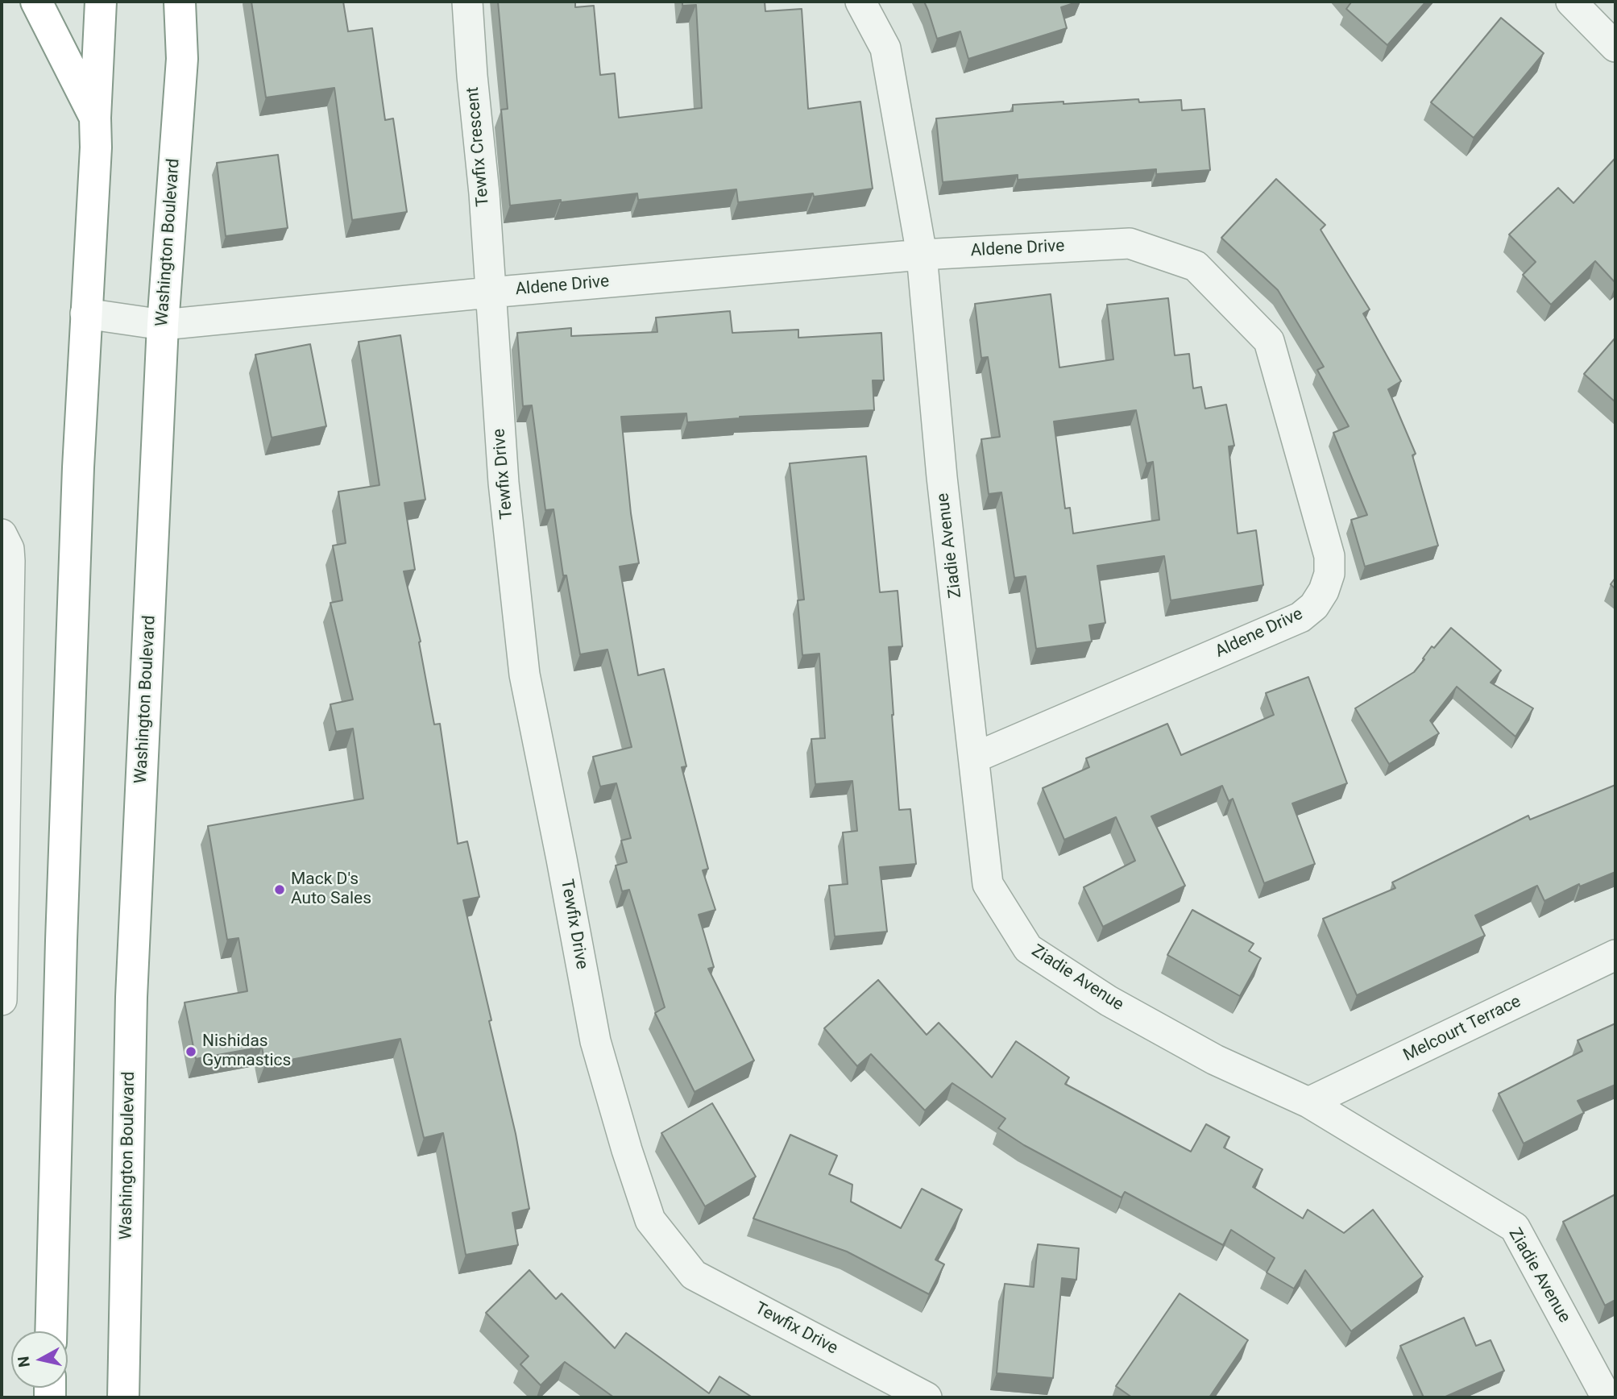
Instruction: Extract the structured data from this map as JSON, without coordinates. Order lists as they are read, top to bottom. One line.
{"streets":{"highway":["Washington Boulevard"],"street":["Tewfix Crescent","Aldene Drive","Tewfix Drive","Ziadie Avenue","Melcourt Terrace"]},"crossings":[["Tewfix Crescent","Aldene Drive"],["Tewfix Crescent","Tewfix Drive"],["Washington Boulevard","Aldene Drive"],["Aldene Drive","Tewfix Drive"],["Aldene Drive","Ziadie Avenue"],["Ziadie Avenue","Melcourt Terrace"]],"places":["Mack D's Auto Sales","Nishidas Gymnastics"],"north":"left"}
